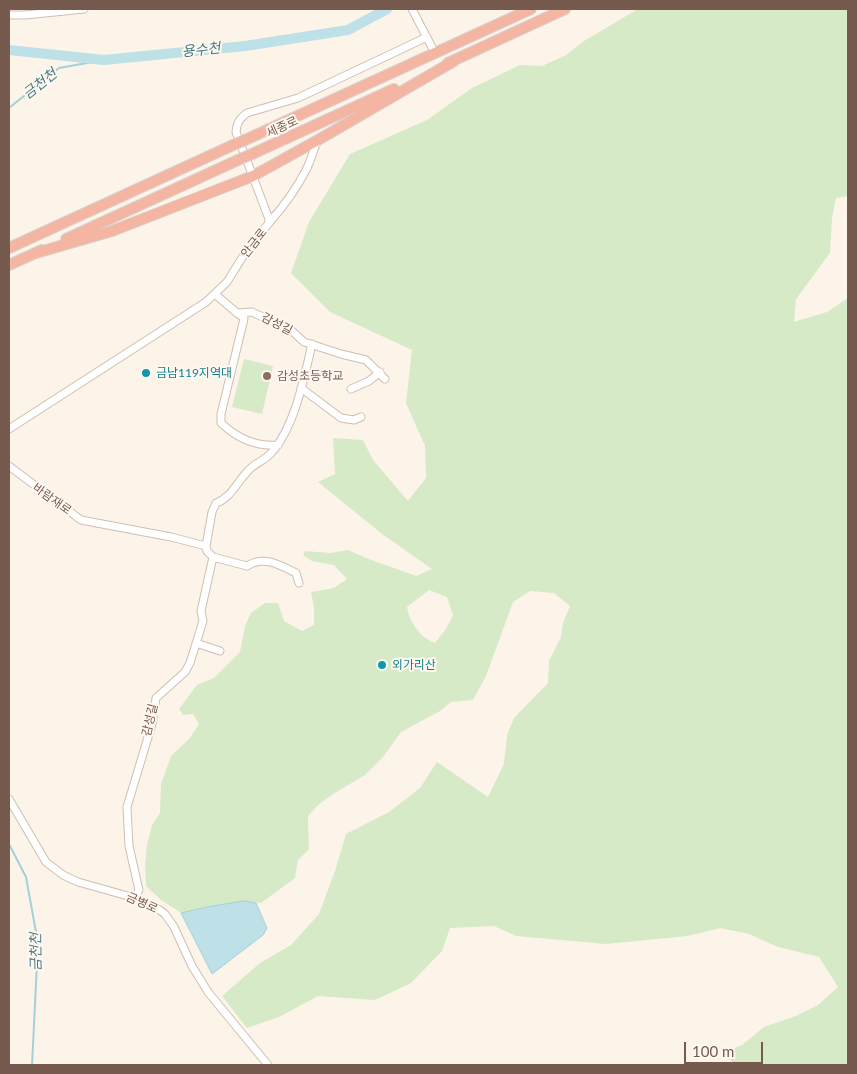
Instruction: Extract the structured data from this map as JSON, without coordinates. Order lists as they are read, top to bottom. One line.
{"streets":{"highway":["세종로"],"street":["안금로","감성길","바람재로","금병로"]},"crossings":[["감성길","금병로"]],"water":["용수천","금천천"],"places":["금남119지역대","감성초등학교","외가리산"],"scale_bar":"100 m"}
